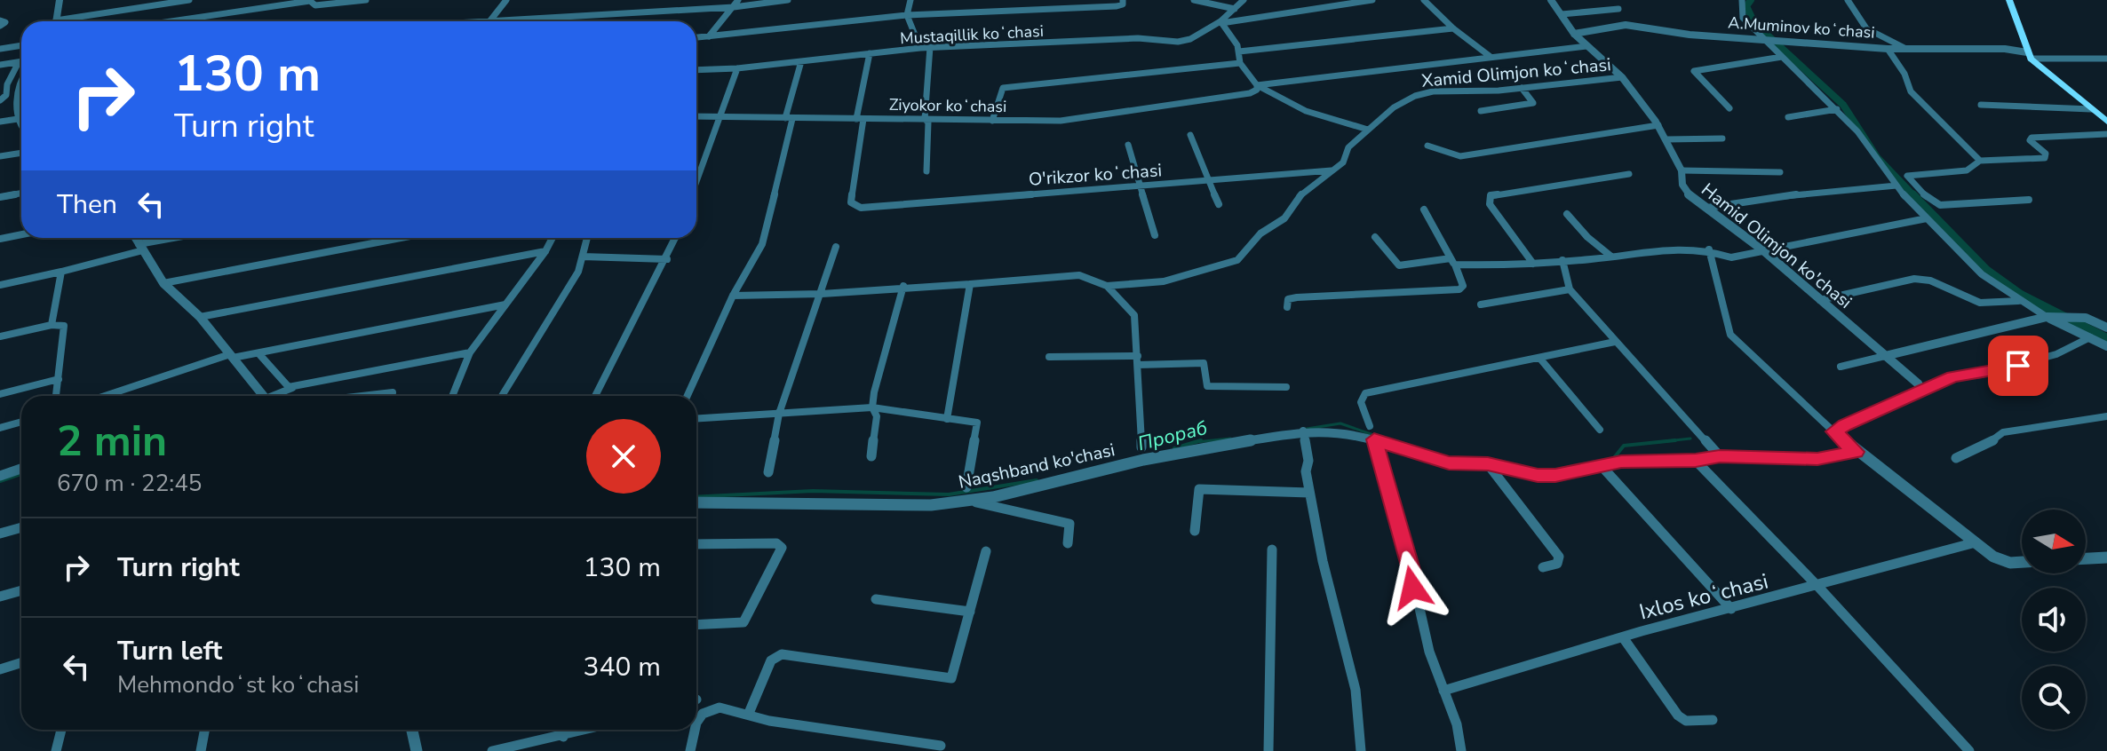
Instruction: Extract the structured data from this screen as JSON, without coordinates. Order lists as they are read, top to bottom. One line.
{"streets":{"street":["A.Muminov koʻchasi","Mustaqillik koʻchasi","Xamid Olimjon koʻchasi","Ziyokor koʻchasi","O'rikzor koʻchasi","Hamid Olimjon ko'chasi","Naqshband ko'chasi","Ixlos koʻchasi"]},"crossings":[["A.Muminov koʻchasi","Hamid Olimjon ko'chasi"],["Xamid Olimjon koʻchasi","O'rikzor koʻchasi"],["Xamid Olimjon koʻchasi","Hamid Olimjon ko'chasi"],["Ziyokor koʻchasi","O'rikzor koʻchasi"],["Ziyokor koʻchasi","Hamid Olimjon ko'chasi"]],"water":["Прораб"],"north":"right","page":{"turn":["130 m","Turn right"],"then":"Then","heading":["2 min","670 m · 22:45"],"list":[{"name":"Turn right","value":"130 m"},{"name":"Turn left","note":"Mehmondoʻst koʻchasi","value":"340 m"}]}}
